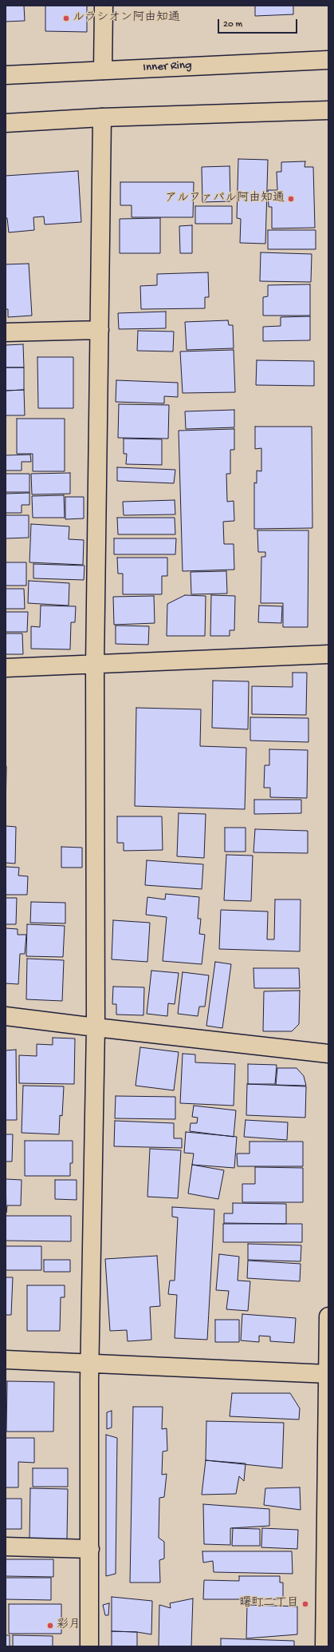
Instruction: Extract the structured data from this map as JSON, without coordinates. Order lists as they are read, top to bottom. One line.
{"streets":{"street":["Inner Ring"]},"places":["ルラシオン阿由知通","アルファパル阿由知通","曙町二丁目","彩月"],"scale_bar":"20 m"}
